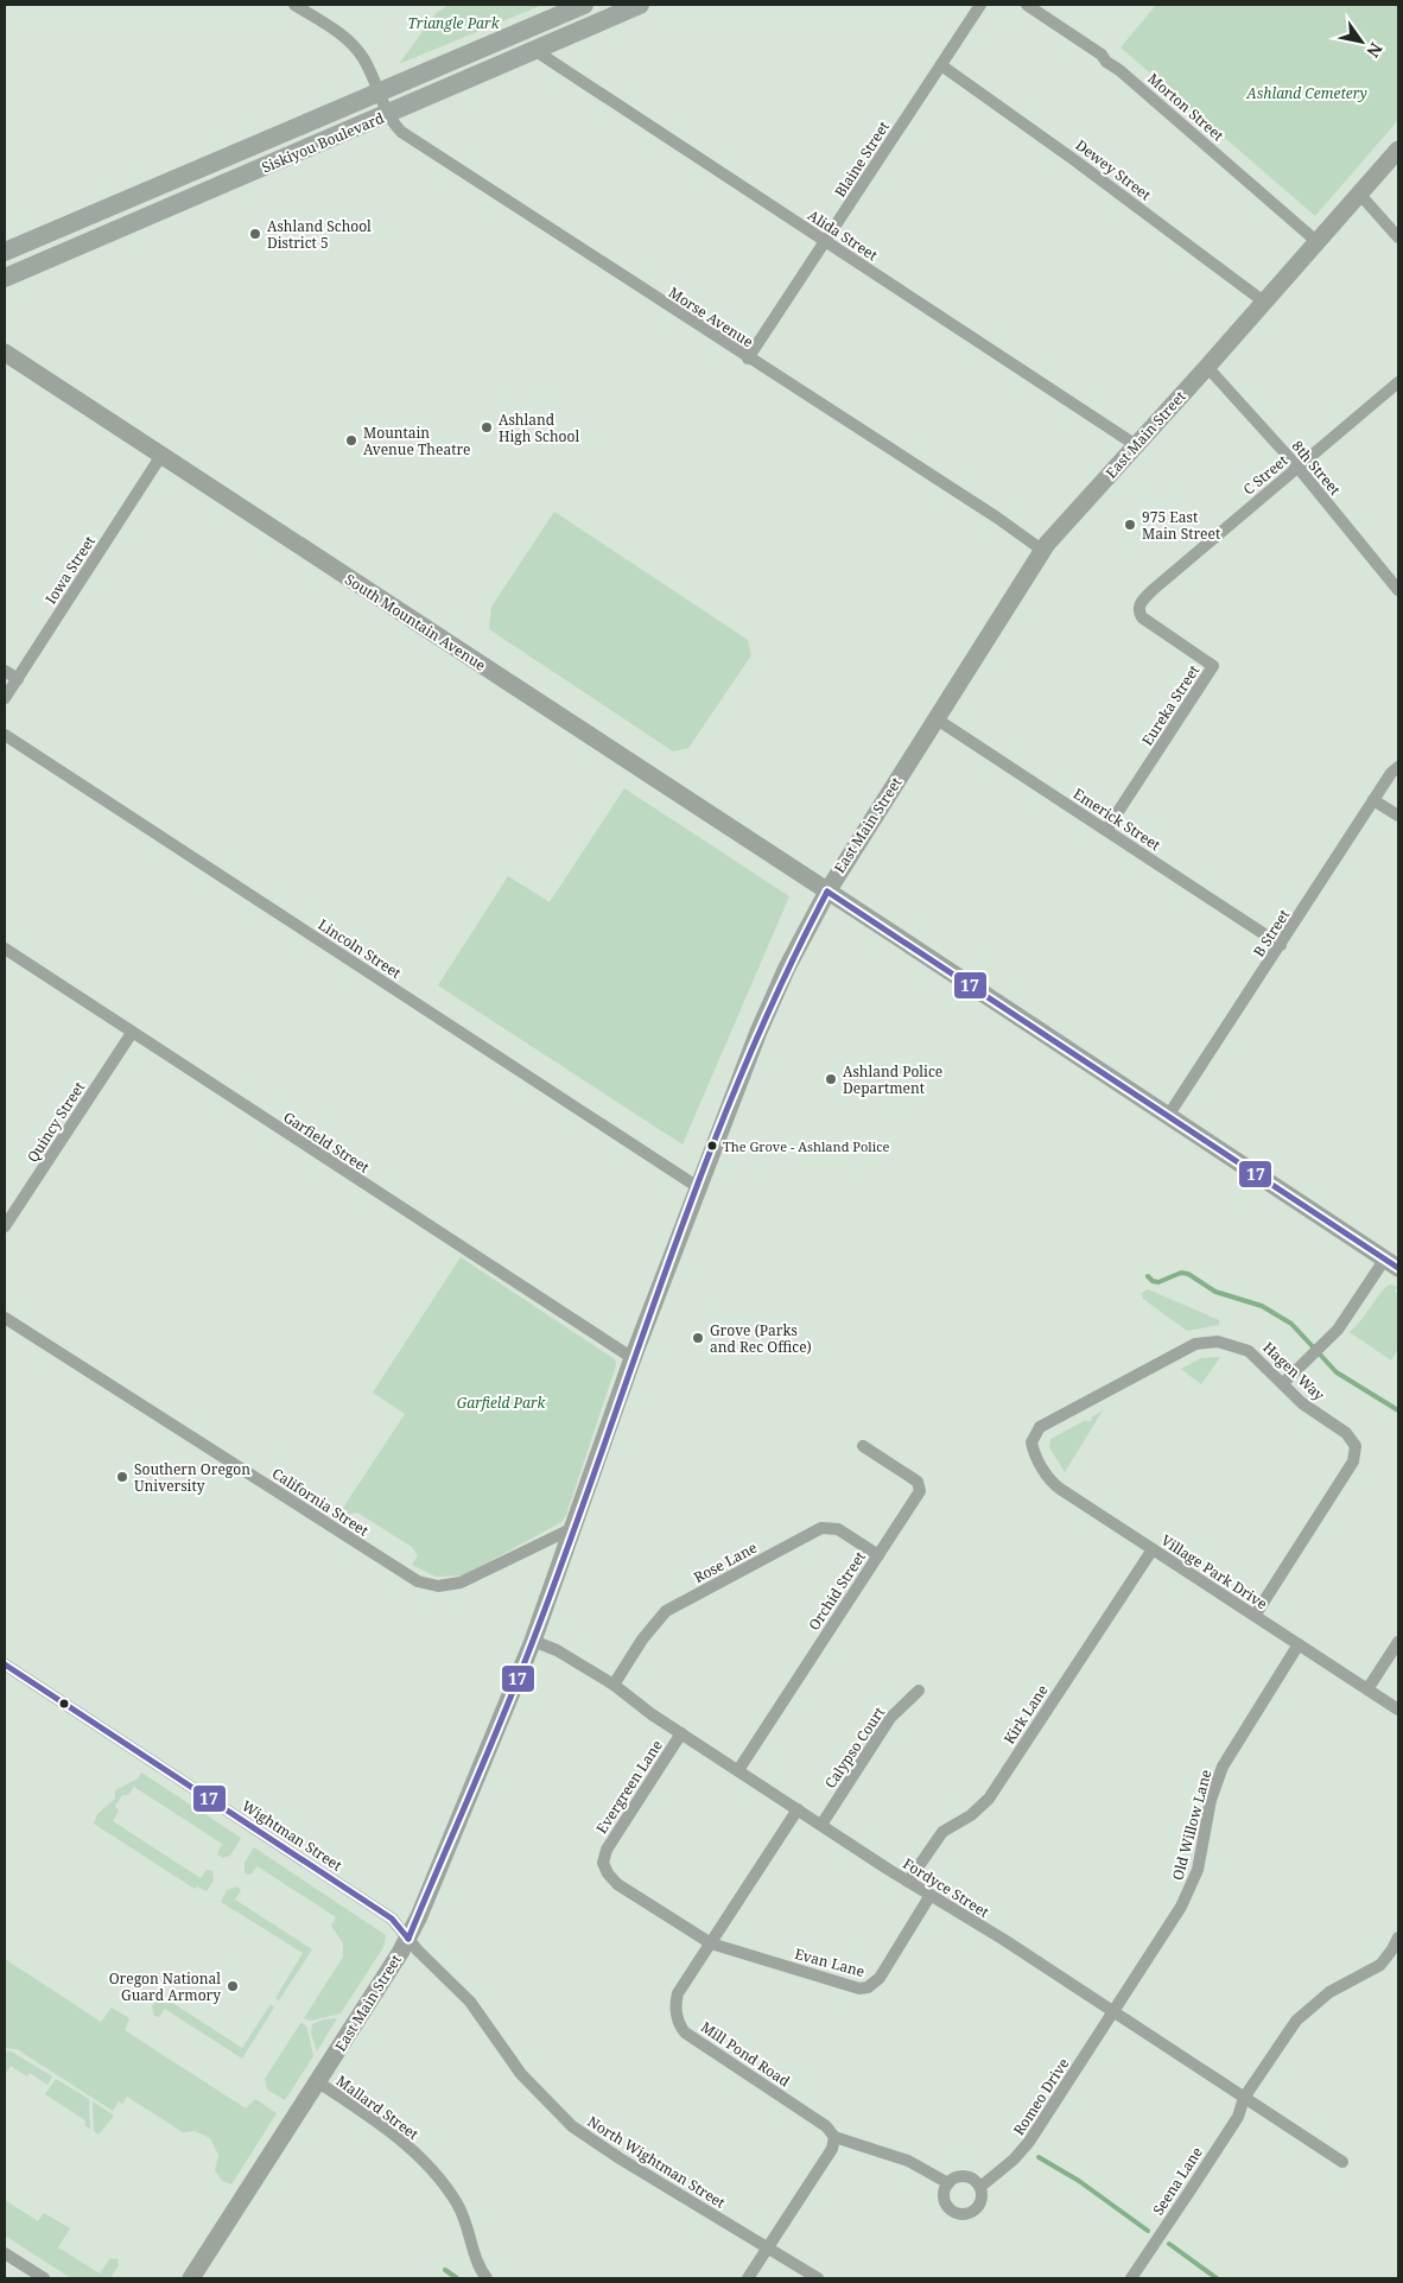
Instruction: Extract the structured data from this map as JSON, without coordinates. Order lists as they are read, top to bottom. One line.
{"streets":{"main road":["Siskiyou Boulevard"],"street":["Morton Street","Blaine Street","Dewey Street","Alida Street","Morse Avenue","East Main Street","8th Street","C Street","Iowa Street","South Mountain Avenue","Eureka Street","Emerick Street","B Street","Lincoln Street","Quincy Street","Garfield Street","Hagen Way","California Street","Rose Lane","Village Park Drive","Orchid Street","Kirk Lane","Calypso Court","Evergreen Lane","Old Willow Lane","Wightman Street","Fordyce Street","Evan Lane","Mill Pond Road","Romeo Drive","Mallard Street","North Wightman Street","Seena Lane"]},"crossings":[["Morton Street","East Main Street"],["Siskiyou Boulevard","Alida Street"],["Siskiyou Boulevard","Morse Avenue"],["Blaine Street","Dewey Street"],["Blaine Street","Alida Street"],["Blaine Street","Morse Avenue"],["Dewey Street","East Main Street"],["Alida Street","East Main Street"],["Morse Avenue","East Main Street"],["East Main Street","8th Street"],["East Main Street","South Mountain Avenue"],["East Main Street","Emerick Street"],["East Main Street","Lincoln Street"],["East Main Street","Garfield Street"],["East Main Street","California Street"],["East Main Street","Wightman Street"],["East Main Street","Fordyce Street"],["East Main Street","Mallard Street"],["East Main Street","North Wightman Street"],["8th Street","C Street"],["C Street","Eureka Street"],["Iowa Street","South Mountain Avenue"],["South Mountain Avenue","B Street"],["Eureka Street","Emerick Street"],["Emerick Street","B Street"],["Quincy Street","Garfield Street"],["Hagen Way","Village Park Drive"],["Rose Lane","Orchid Street"],["Rose Lane","Fordyce Street"],["Village Park Drive","Kirk Lane"],["Village Park Drive","Old Willow Lane"],["Orchid Street","Fordyce Street"],["Kirk Lane","Fordyce Street"],["Calypso Court","Fordyce Street"],["Evergreen Lane","Fordyce Street"],["Evergreen Lane","Evan Lane"],["Evergreen Lane","Mill Pond Road"],["Old Willow Lane","Fordyce Street"],["Old Willow Lane","Romeo Drive"],["Wightman Street","North Wightman Street"],["Fordyce Street","Evan Lane"],["Fordyce Street","Mill Pond Road"],["Fordyce Street","Romeo Drive"],["Fordyce Street","Seena Lane"],["Evan Lane","Mill Pond Road"]],"parks":["Triangle Park","Ashland Cemetery","Garfield Park"],"places":["Ashland School District 5","Ashland High School","Mountain Avenue Theatre","975 East Main Street","Ashland Police Department","The Grove - Ashland Police","Grove (Parks and Rec Office)","Southern Oregon University","Oregon National Guard Armory"],"lines":["transit line 17"],"north":"bottom right"}
